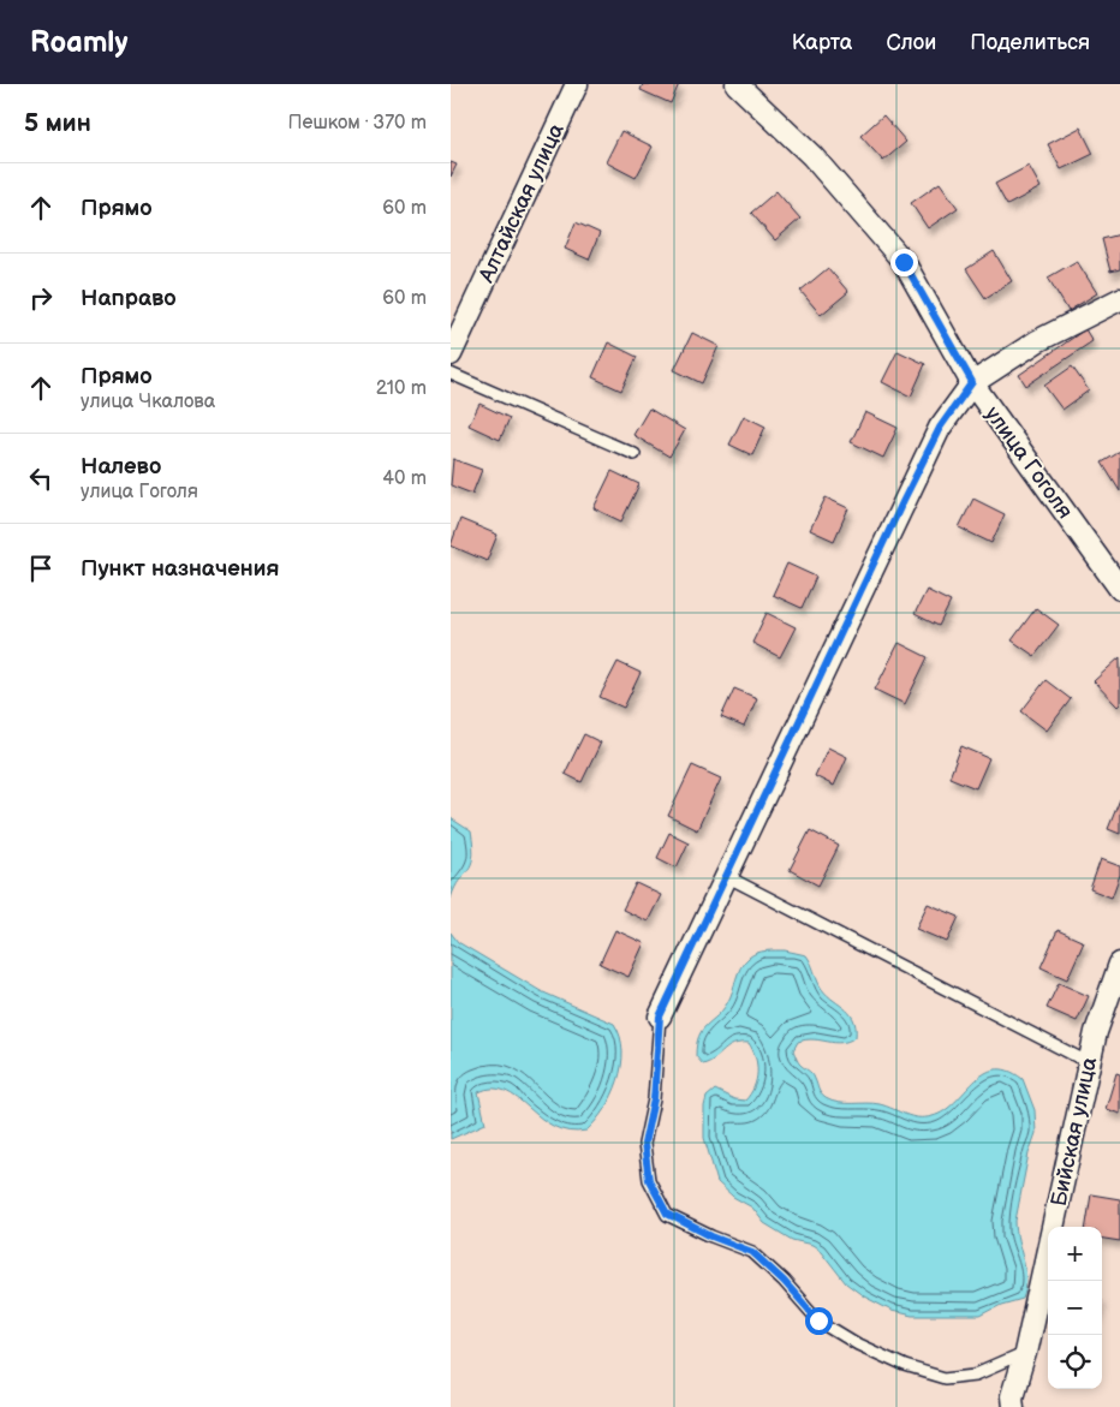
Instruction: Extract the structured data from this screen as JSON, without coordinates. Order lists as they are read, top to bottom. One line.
{"streets":{"street":["Алтайская улица","улица Гоголя","Бийская улица"]},"page":{"header":"Roamly","nav":["Карта","Слои","Поделиться"],"heading":["5 мин","Пешком · 370 m"],"list":[["Прямо","60 m"],["Направо","60 m"],["Прямо","улица Чкалова","210 m"],["Налево","улица Гоголя","40 m"],"Пункт назначения"],"map_buttons":["+","−"]}}
